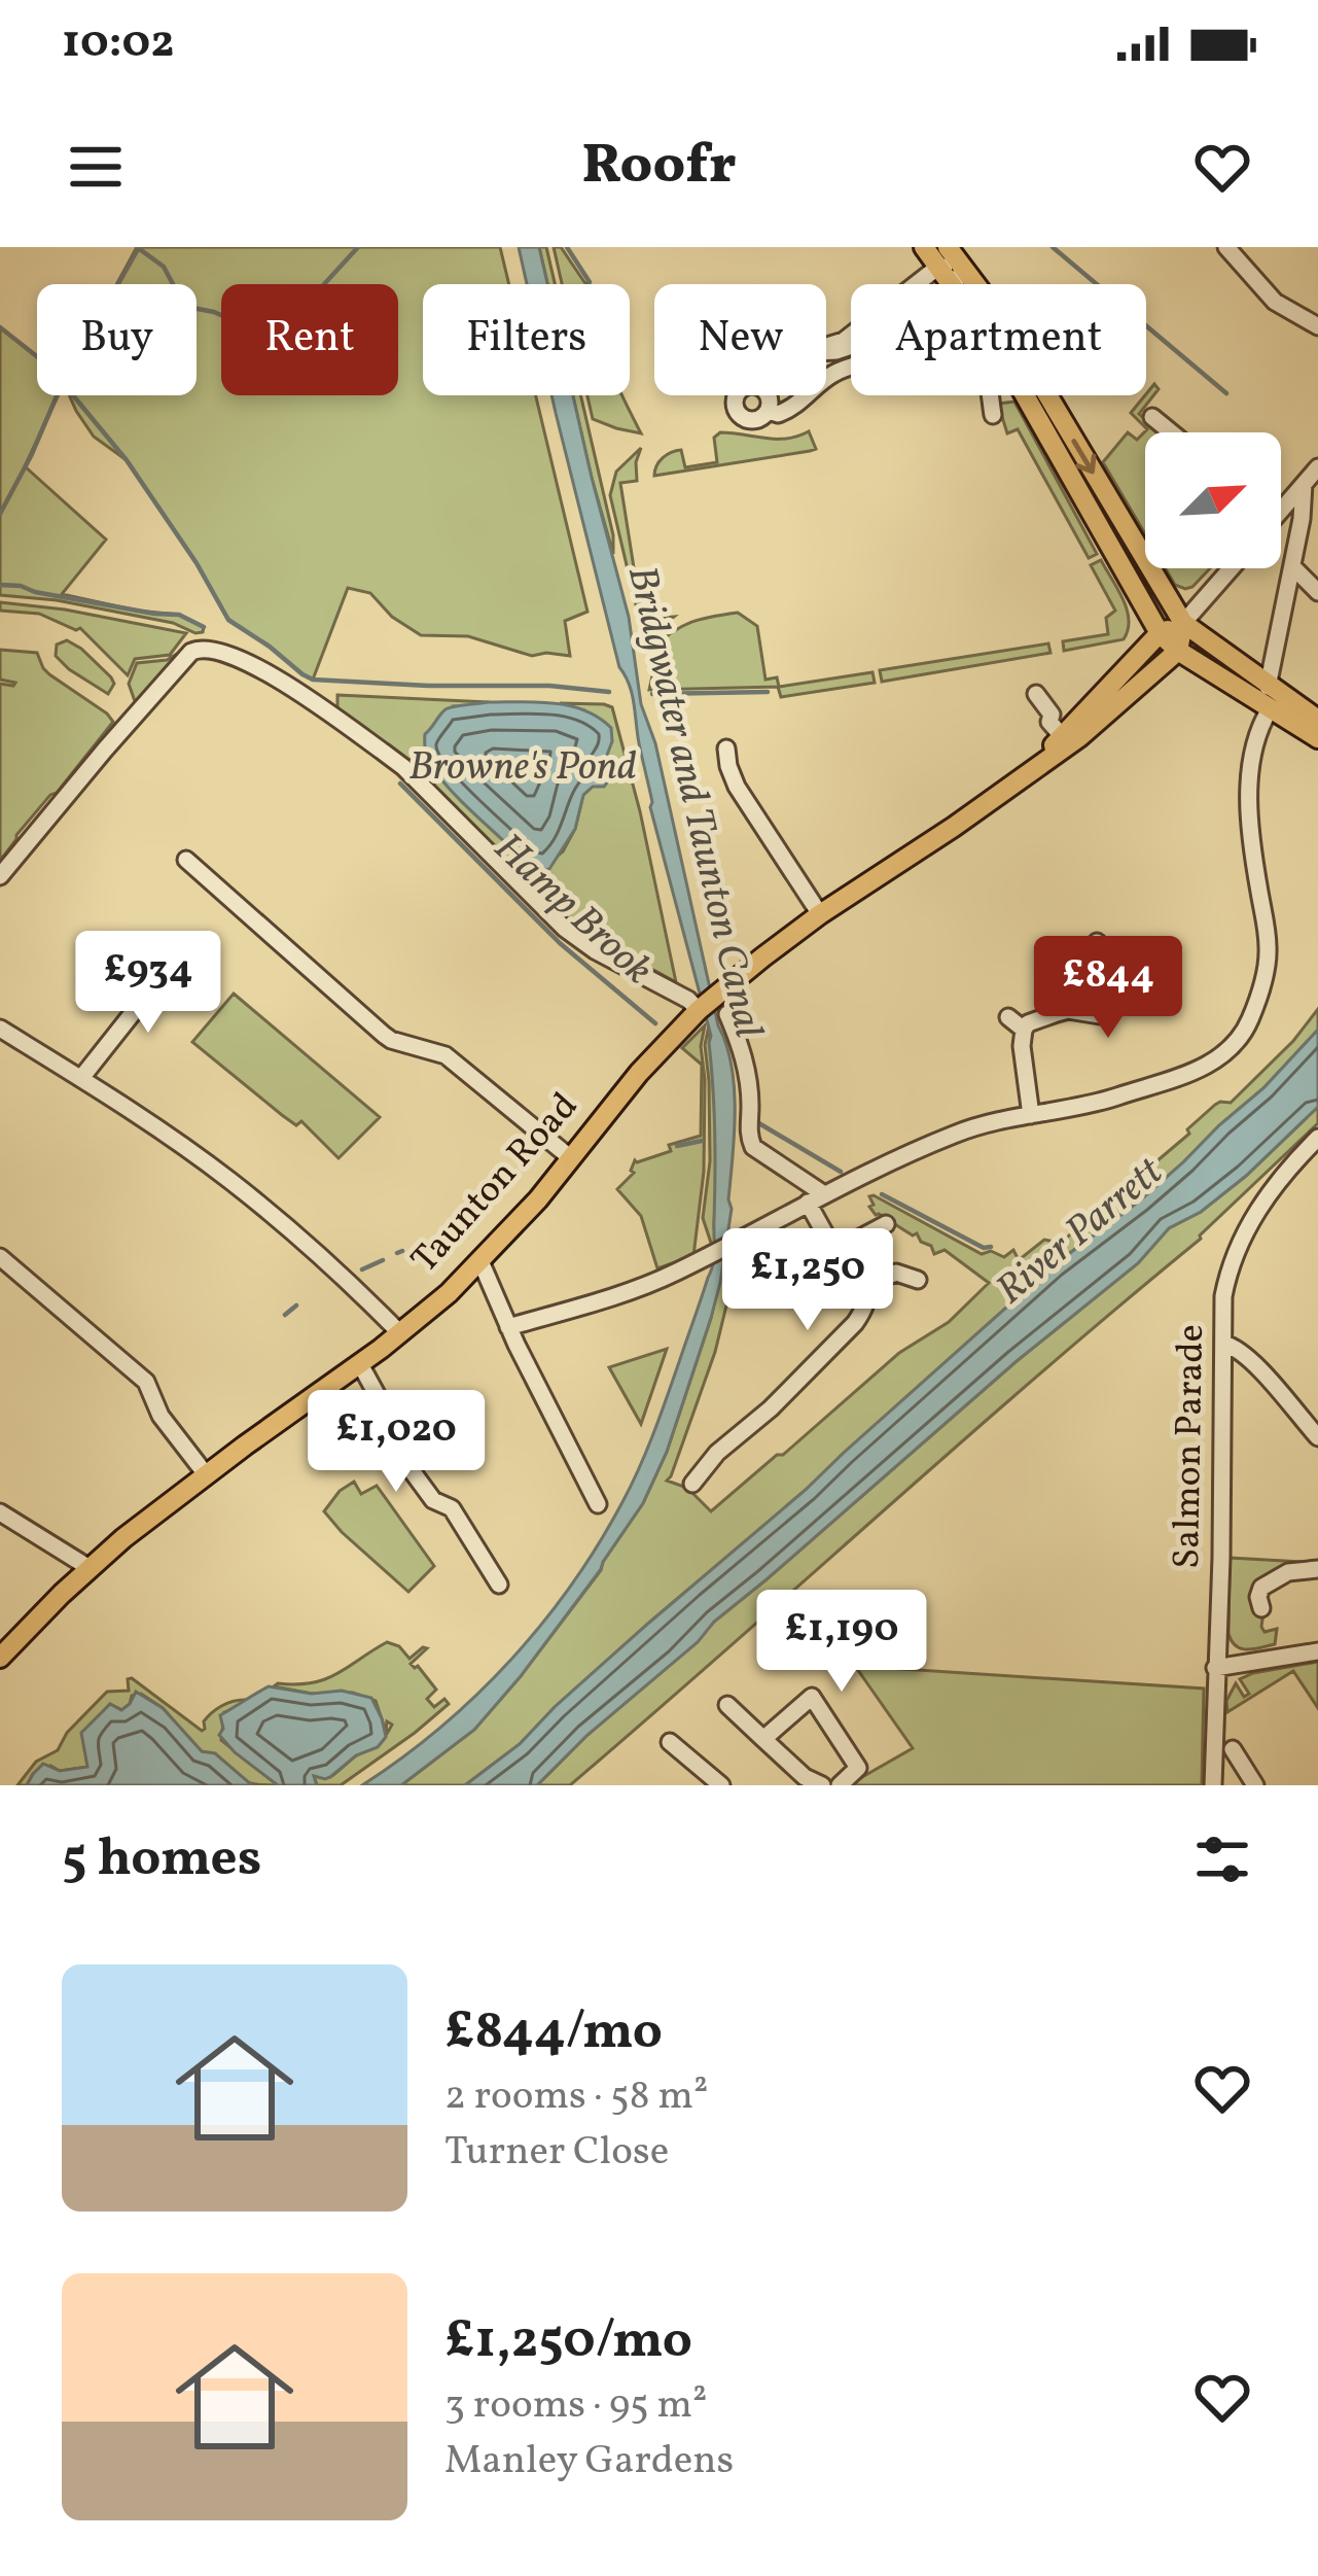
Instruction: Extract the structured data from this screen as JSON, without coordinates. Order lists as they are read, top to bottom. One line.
{"streets":{"main road":["Taunton Road"],"street":["Salmon Parade"]},"water":["Browne's Pond","Bridgwater and Taunton Canal","Hamp Brook","River Parrett"],"north":"top right","page":{"status":"10:02","header":"Roofr","chip":["Buy","Rent","Filters","New","Apartment"],"price":["£934","£844","£1,250","£1,020","£1,190"],"heading":"5 homes","list":[{"name":"£844/mo","note":"2 rooms · 58 m² · Turner Close"},{"name":"£1,250/mo","note":"3 rooms · 95 m² · Manley Gardens"}]}}
